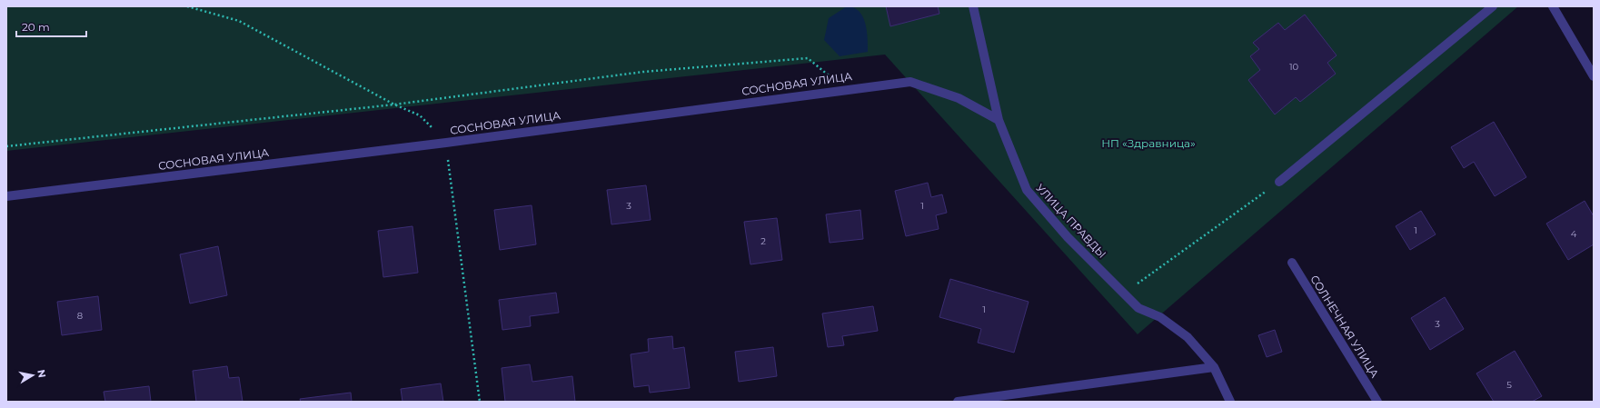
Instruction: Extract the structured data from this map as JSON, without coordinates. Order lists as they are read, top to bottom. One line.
{"streets":{"street":["СОСНОВАЯ УЛИЦА","УЛИЦА ПРАВДЫ","СОЛНЕЧНАЯ УЛИЦА"]},"crossings":[["СОСНОВАЯ УЛИЦА","УЛИЦА ПРАВДЫ"]],"parks":["НП «Здравница»"],"house_numbers":["10","3","1","1","4","2","1","8","3","5"],"scale_bar":"20 m","north":"right"}
